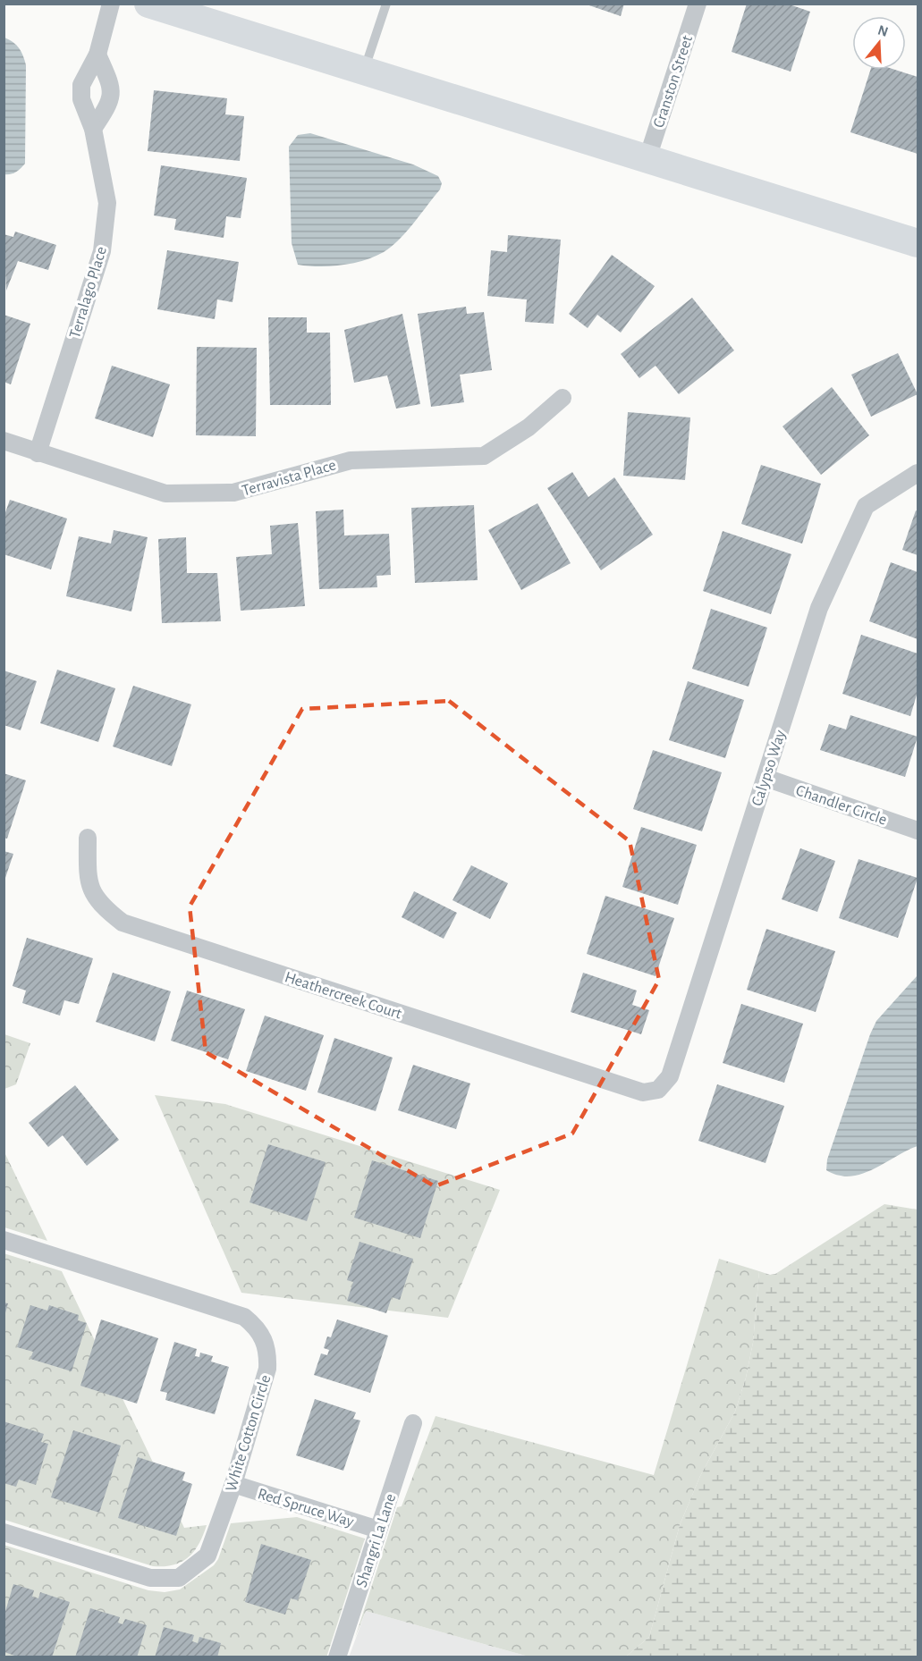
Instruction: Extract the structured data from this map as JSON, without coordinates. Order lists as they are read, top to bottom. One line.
{"streets":{"street":["Cranston Street","Terralago Place","Terravista Place","Calypso Way","Chandler Circle","Heathercreek Court","White Cotton Circle","Red Spruce Way","Shangri La Lane"]},"crossings":[["Terralago Place","Terravista Place"],["Calypso Way","Chandler Circle"],["Calypso Way","Heathercreek Court"],["White Cotton Circle","Red Spruce Way"],["Red Spruce Way","Shangri La Lane"]],"north":"top"}
